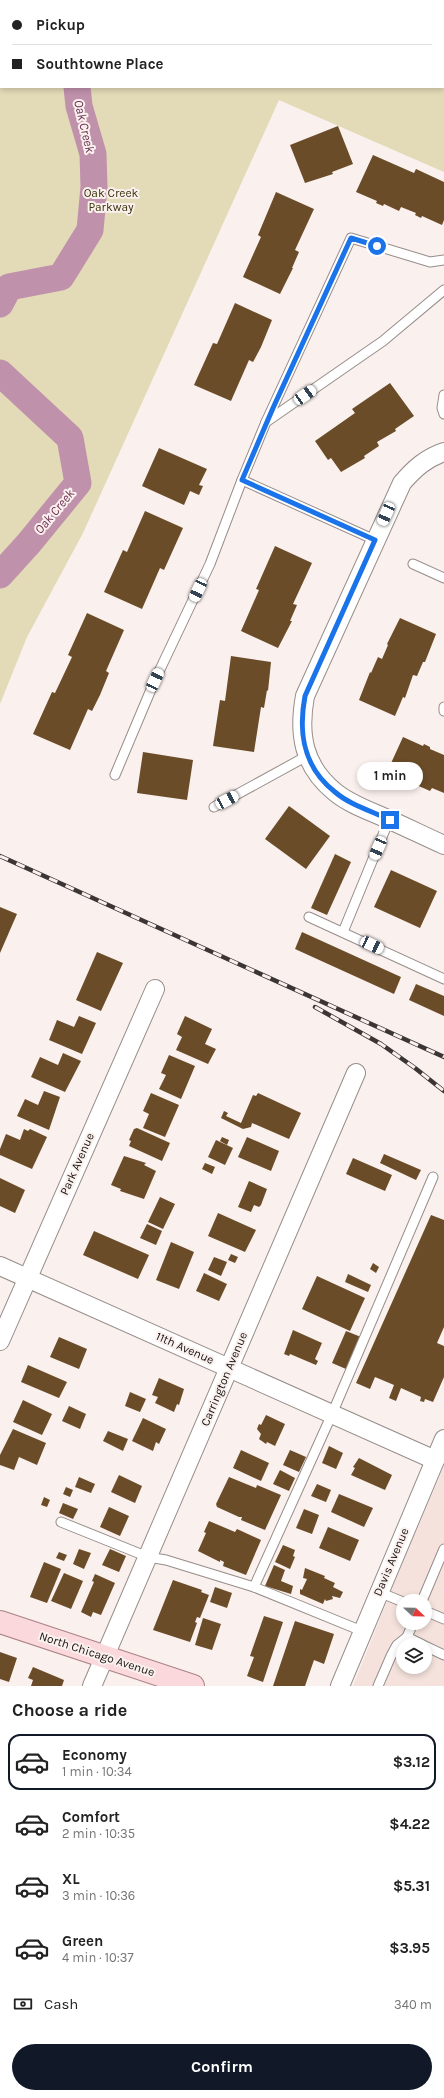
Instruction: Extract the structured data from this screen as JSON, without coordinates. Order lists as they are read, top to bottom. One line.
{"streets":{"main road":["North Chicago Avenue"],"street":["Park Avenue","11th Avenue","Carrington Avenue","Davis Avenue"]},"crossings":[["Park Avenue","11th Avenue"],["11th Avenue","Carrington Avenue"],["11th Avenue","Davis Avenue"],["Carrington Avenue","North Chicago Avenue"]],"water":["Oak Creek"],"parks":["Oak Creek Parkway"],"north":"right","page":{"banner":["Pickup","Southtowne Place"],"bubble":"1 min","heading":"Choose a ride","list":[{"name":"Economy","note":"1 min · 10:34","value":"$3.12"},{"name":"Comfort","note":"2 min · 10:35","value":"$4.22"},{"name":"XL","note":"3 min · 10:36","value":"$5.31"},{"name":"Green","note":"4 min · 10:37","value":"$3.95"}],"pay":["Cash","340 m"],"buttons":"Confirm"}}
